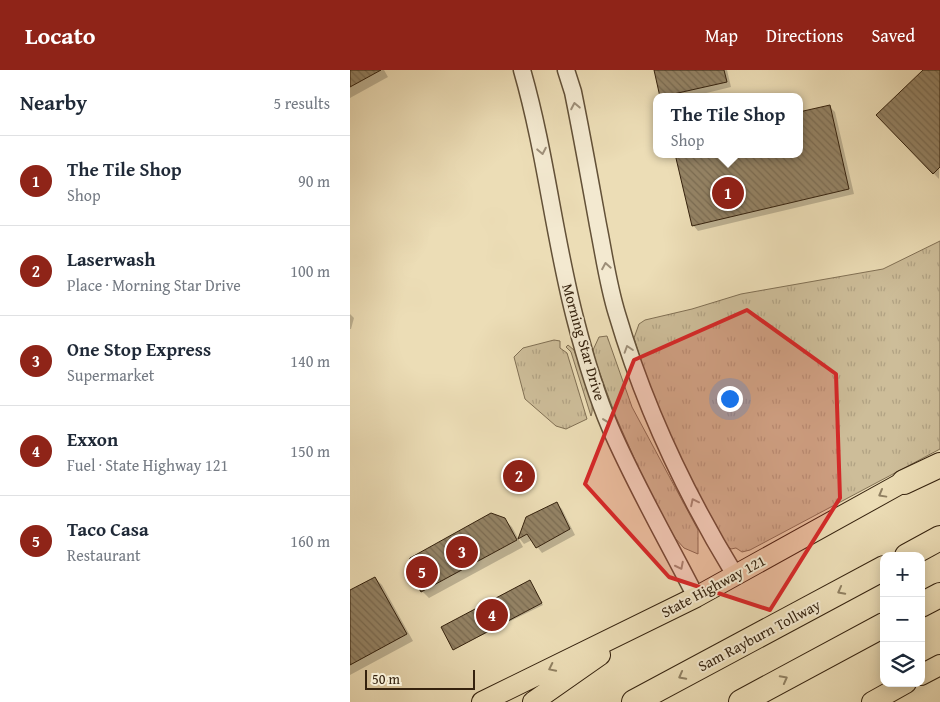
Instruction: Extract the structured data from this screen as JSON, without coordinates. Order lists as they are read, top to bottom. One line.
{"streets":{"highway":["Sam Rayburn Tollway"],"main road":["State Highway 121"],"street":["Morning Star Drive"]},"crossings":[["Morning Star Drive","State Highway 121"]],"scale_bar":"50 m","page":{"header":"Locato","nav":["Map","Directions","Saved"],"heading":["Nearby","5 results"],"popup":["The Tile Shop","Shop"],"list":[{"mark":"1","name":"The Tile Shop","note":"Shop","value":"90 m"},{"mark":"2","name":"Laserwash","note":"Place · Morning Star Drive","value":"100 m"},{"mark":"3","name":"One Stop Express","note":"Supermarket","value":"140 m"},{"mark":"4","name":"Exxon","note":"Fuel · State Highway 121","value":"150 m"},{"mark":"5","name":"Taco Casa","note":"Restaurant","value":"160 m"}],"pins":["1","2","3","5","4"],"map_buttons":["+","−"],"scale":"50 m"}}
